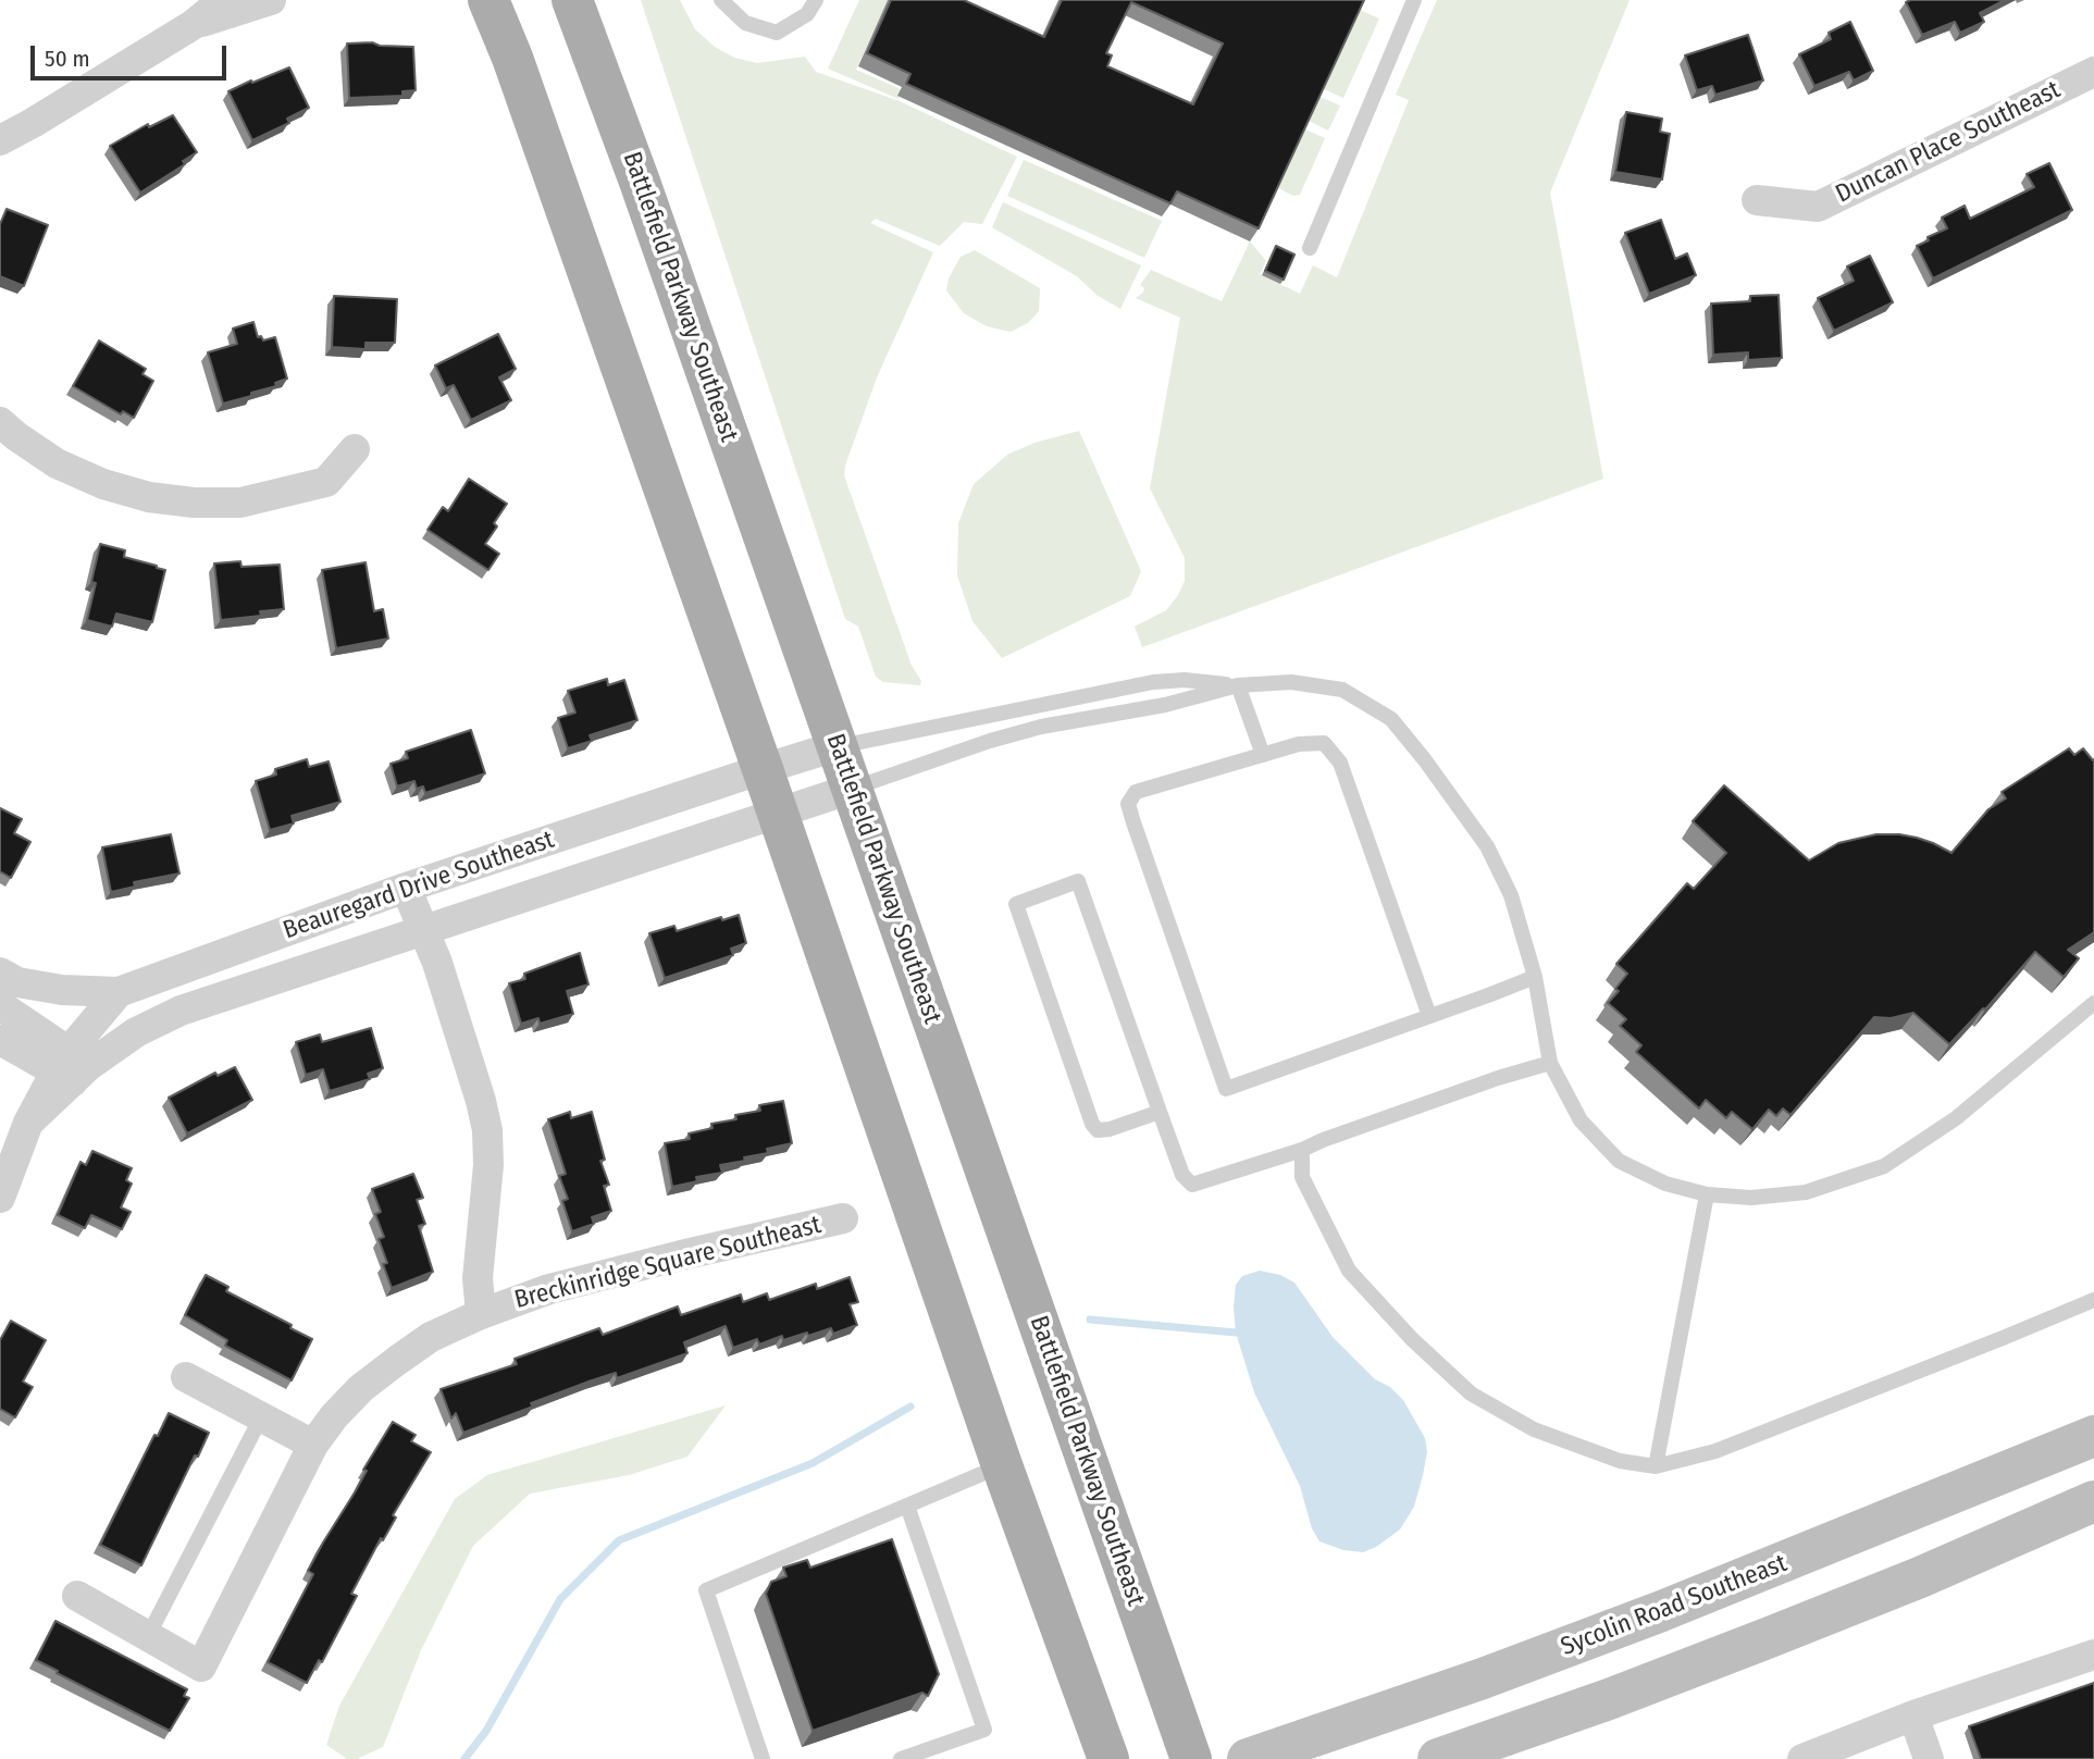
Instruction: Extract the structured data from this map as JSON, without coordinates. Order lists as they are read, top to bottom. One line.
{"streets":{"main road":["Battlefield Parkway Southeast","Sycolin Road Southeast"],"street":["Duncan Place Southeast","Beauregard Drive Southeast","Breckinridge Square Southeast"]},"crossings":[["Battlefield Parkway Southeast","Beauregard Drive Southeast"]],"scale_bar":"50 m"}
